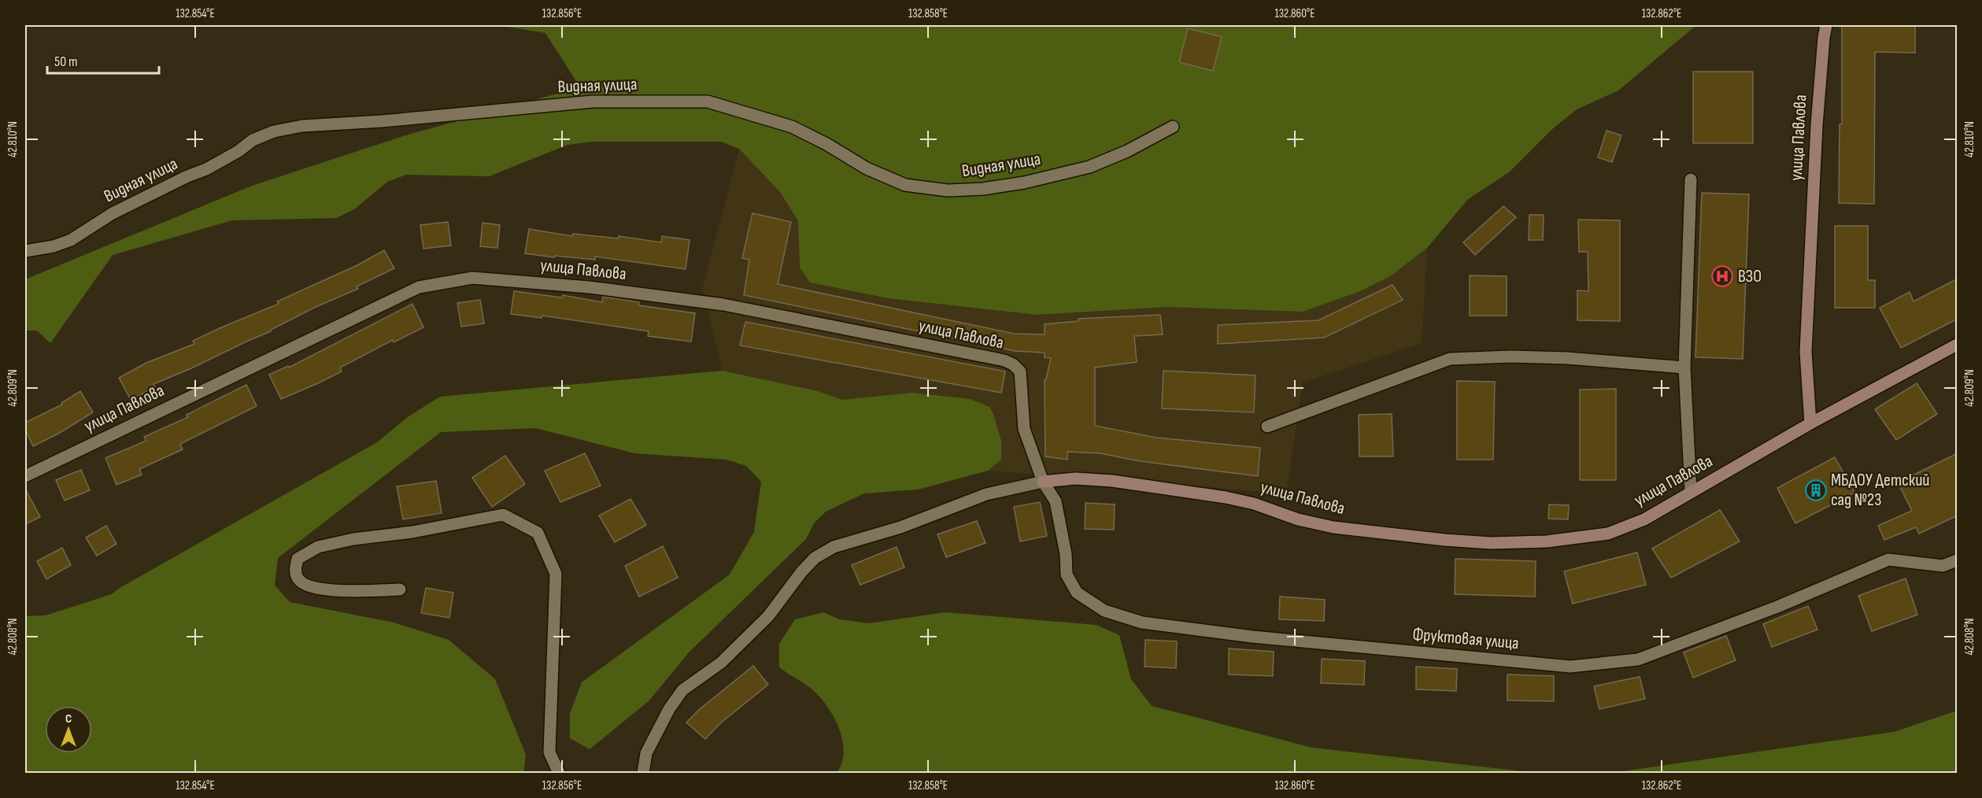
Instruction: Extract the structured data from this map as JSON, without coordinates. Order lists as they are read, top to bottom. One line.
{"streets":{"street":["Видная улица","улица Павлова","Фруктовая улица"]},"crossings":[["улица Павлова","Фруктовая улица"]],"places":{"hospital":["ВЗО"],"building":["МБДОУ Детский сад №23"]},"scale_bar":"50 m","north":"top","coordinates":["132.854°E","132.856°E","132.858°E","132.860°E","132.862°E","42.810°N","42.809°N","42.808°N"]}
